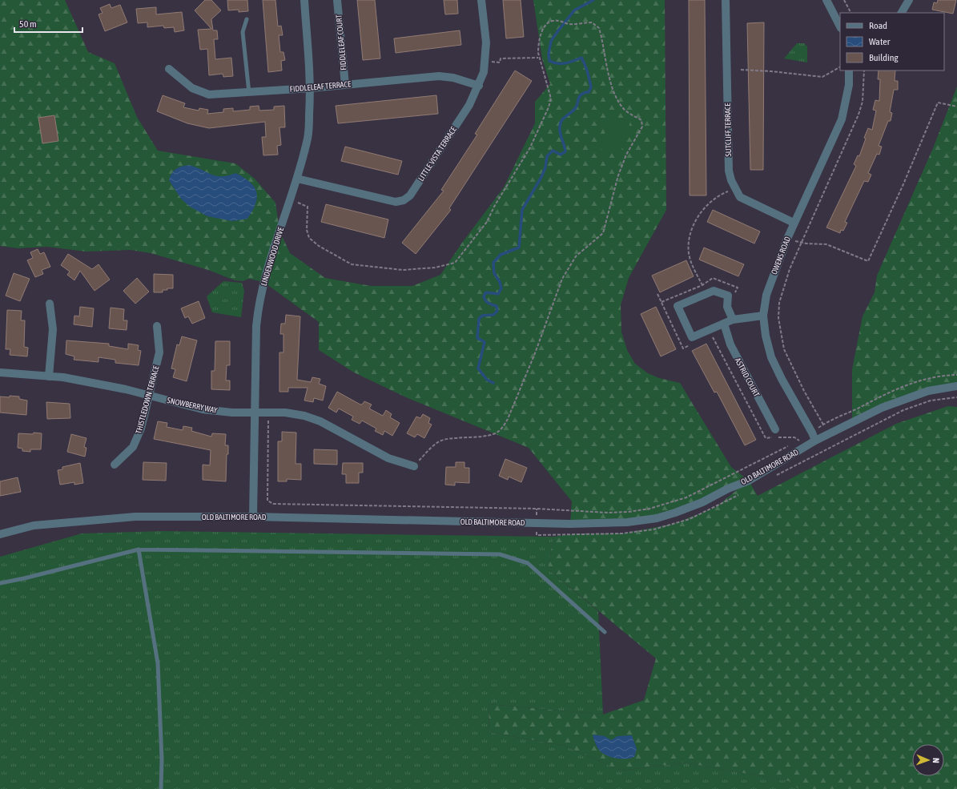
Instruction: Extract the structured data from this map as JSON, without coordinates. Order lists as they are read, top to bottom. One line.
{"streets":{"street":["FIDDLELEAF COURT","FIDDLELEAF TERRACE","SUTCLIFF TERRACE","LITTLE VISTA TERRACE","OWENS ROAD","LINDENWOOD DRIVE","ASTRID COURT","THISTLEDOWN TERRACE","SNOWBERRY WAY","OLD BALTIMORE ROAD"]},"crossings":[["FIDDLELEAF COURT","FIDDLELEAF TERRACE"],["FIDDLELEAF TERRACE","LITTLE VISTA TERRACE"],["FIDDLELEAF TERRACE","LINDENWOOD DRIVE"],["SUTCLIFF TERRACE","OWENS ROAD"],["LITTLE VISTA TERRACE","LINDENWOOD DRIVE"],["OWENS ROAD","OLD BALTIMORE ROAD"],["LINDENWOOD DRIVE","SNOWBERRY WAY"],["LINDENWOOD DRIVE","OLD BALTIMORE ROAD"],["THISTLEDOWN TERRACE","SNOWBERRY WAY"]],"legend":["Road","Water","Building"],"scale_bar":"50 m","north":"right"}
